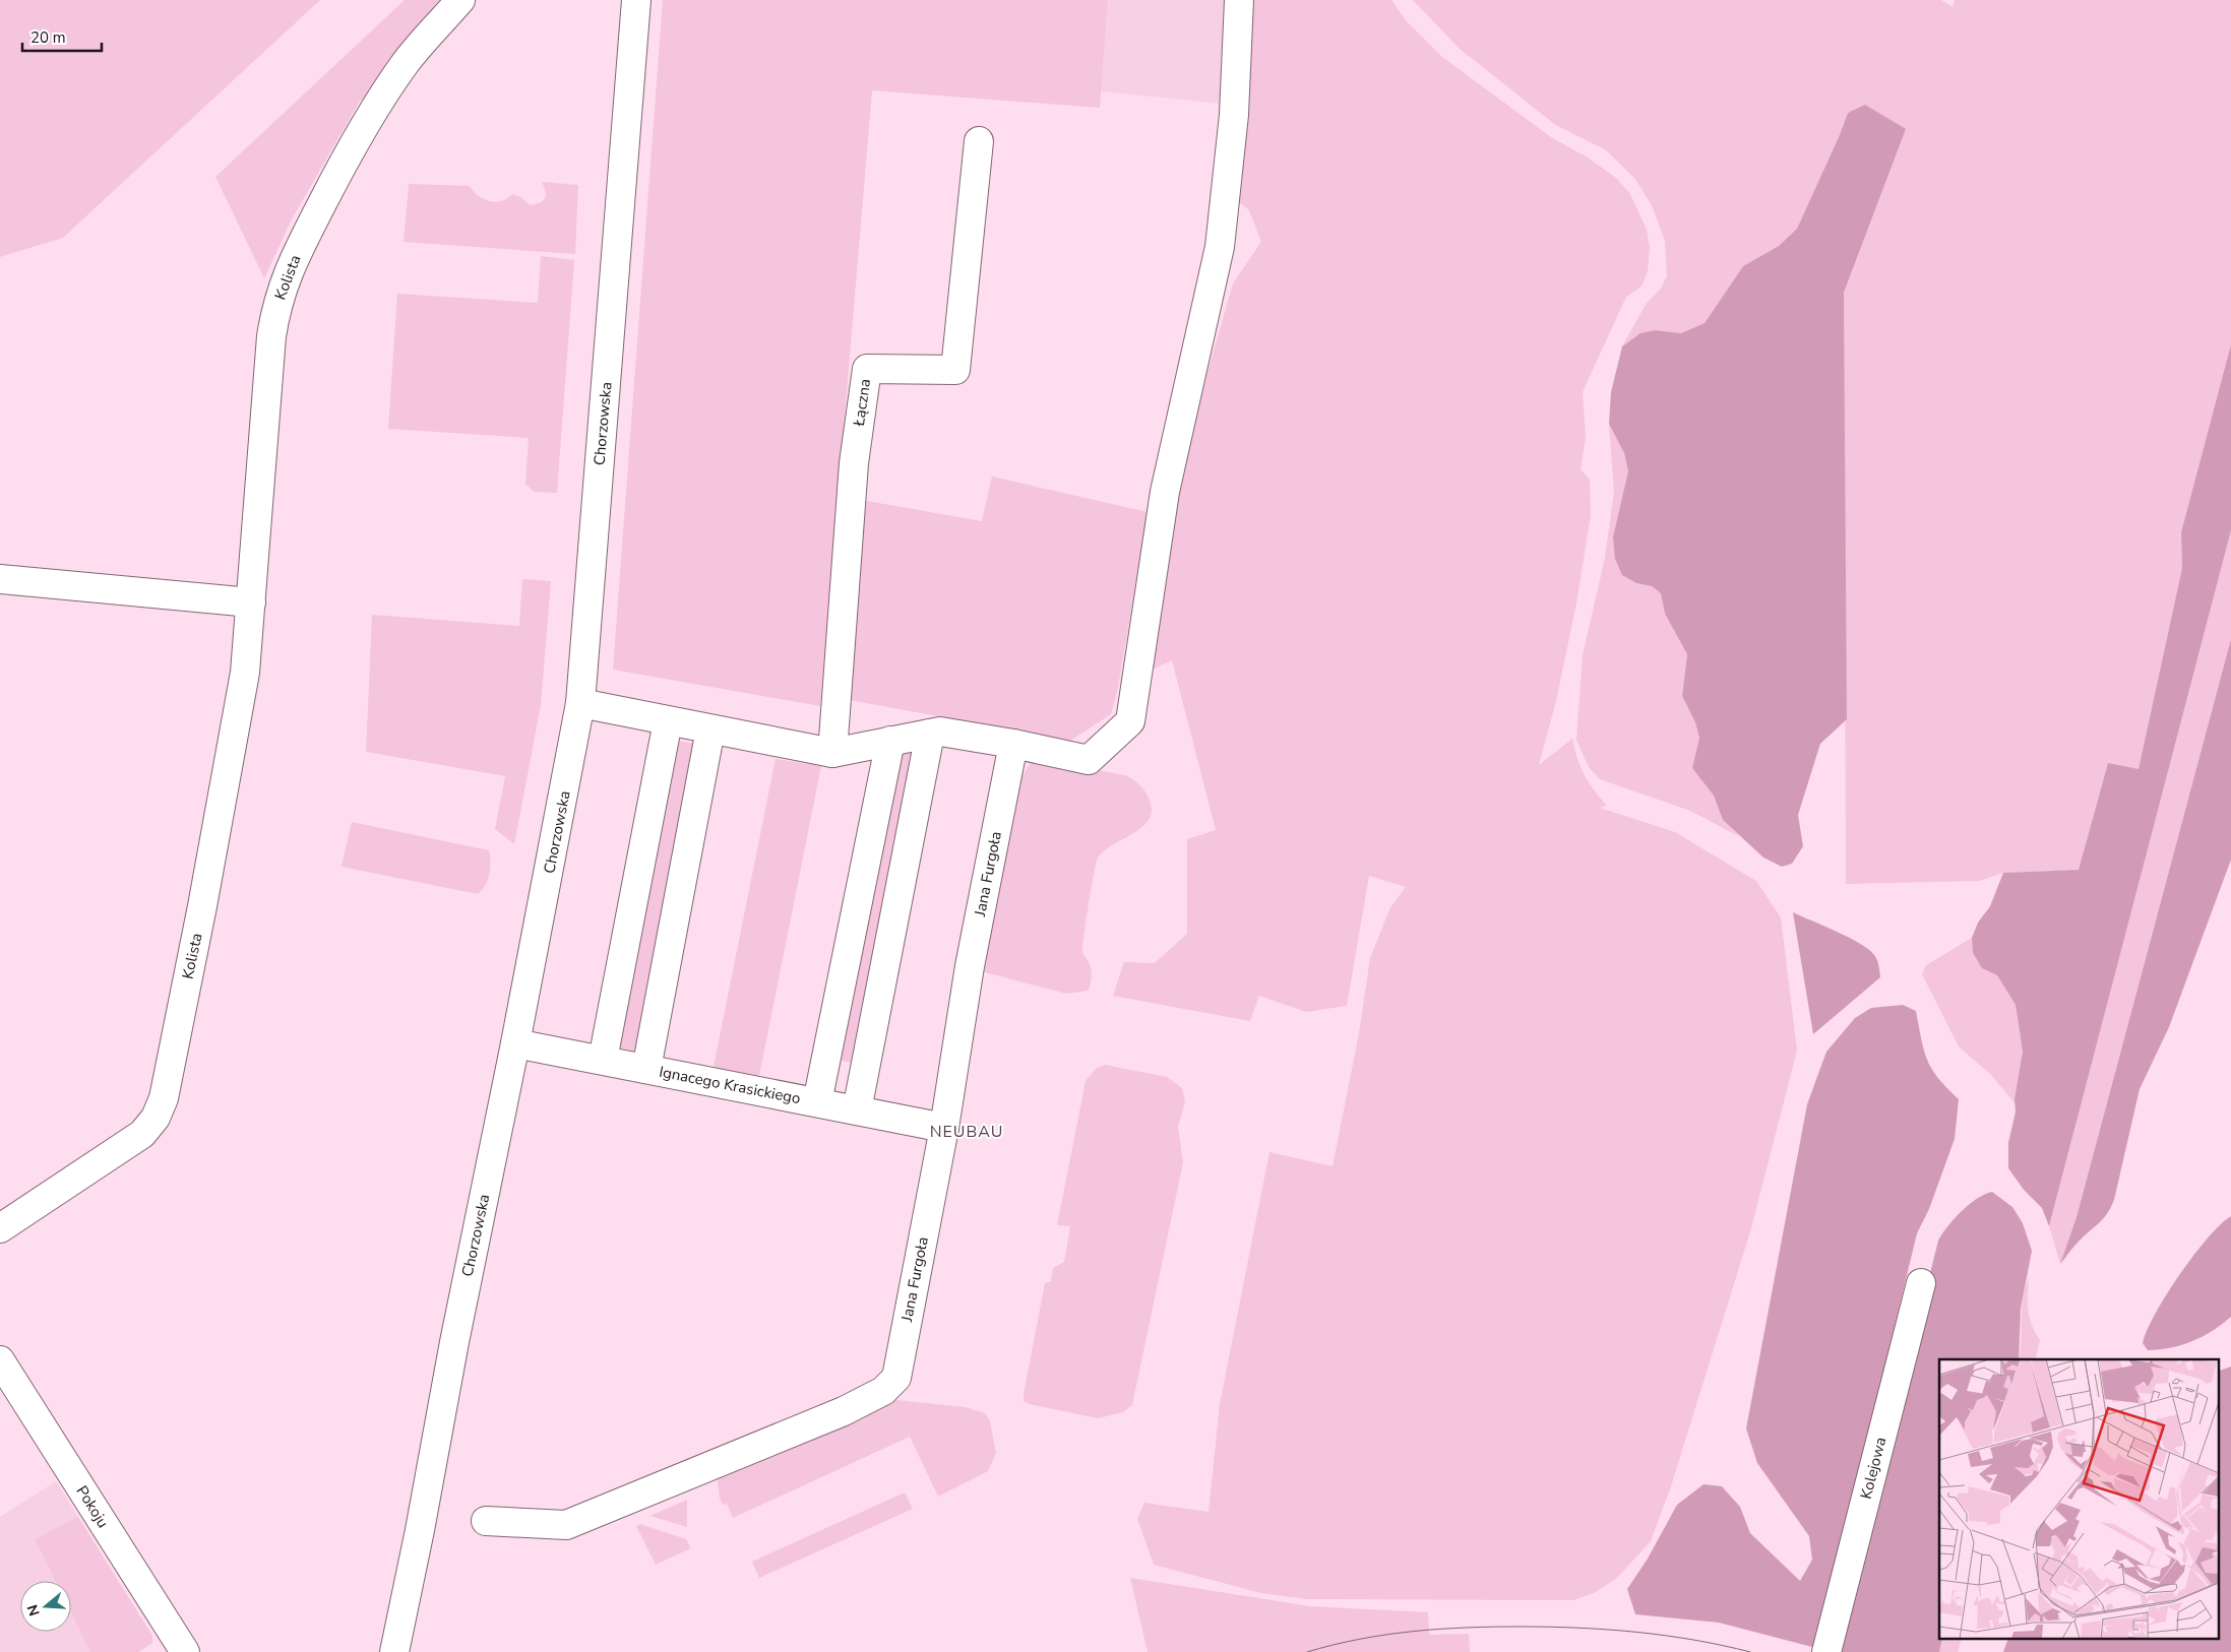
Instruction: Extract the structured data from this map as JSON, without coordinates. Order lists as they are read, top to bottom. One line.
{"streets":{"street":["Kolista","Łączna","Chorzowska","Jana Furgoła","Ignacego Krasickiego","Kolejowa","Pokoju"]},"crossings":[["Chorzowska","Ignacego Krasickiego"],["Jana Furgoła","Ignacego Krasickiego"]],"districts":["NEUBAU"],"scale_bar":"20 m","north":"left"}
